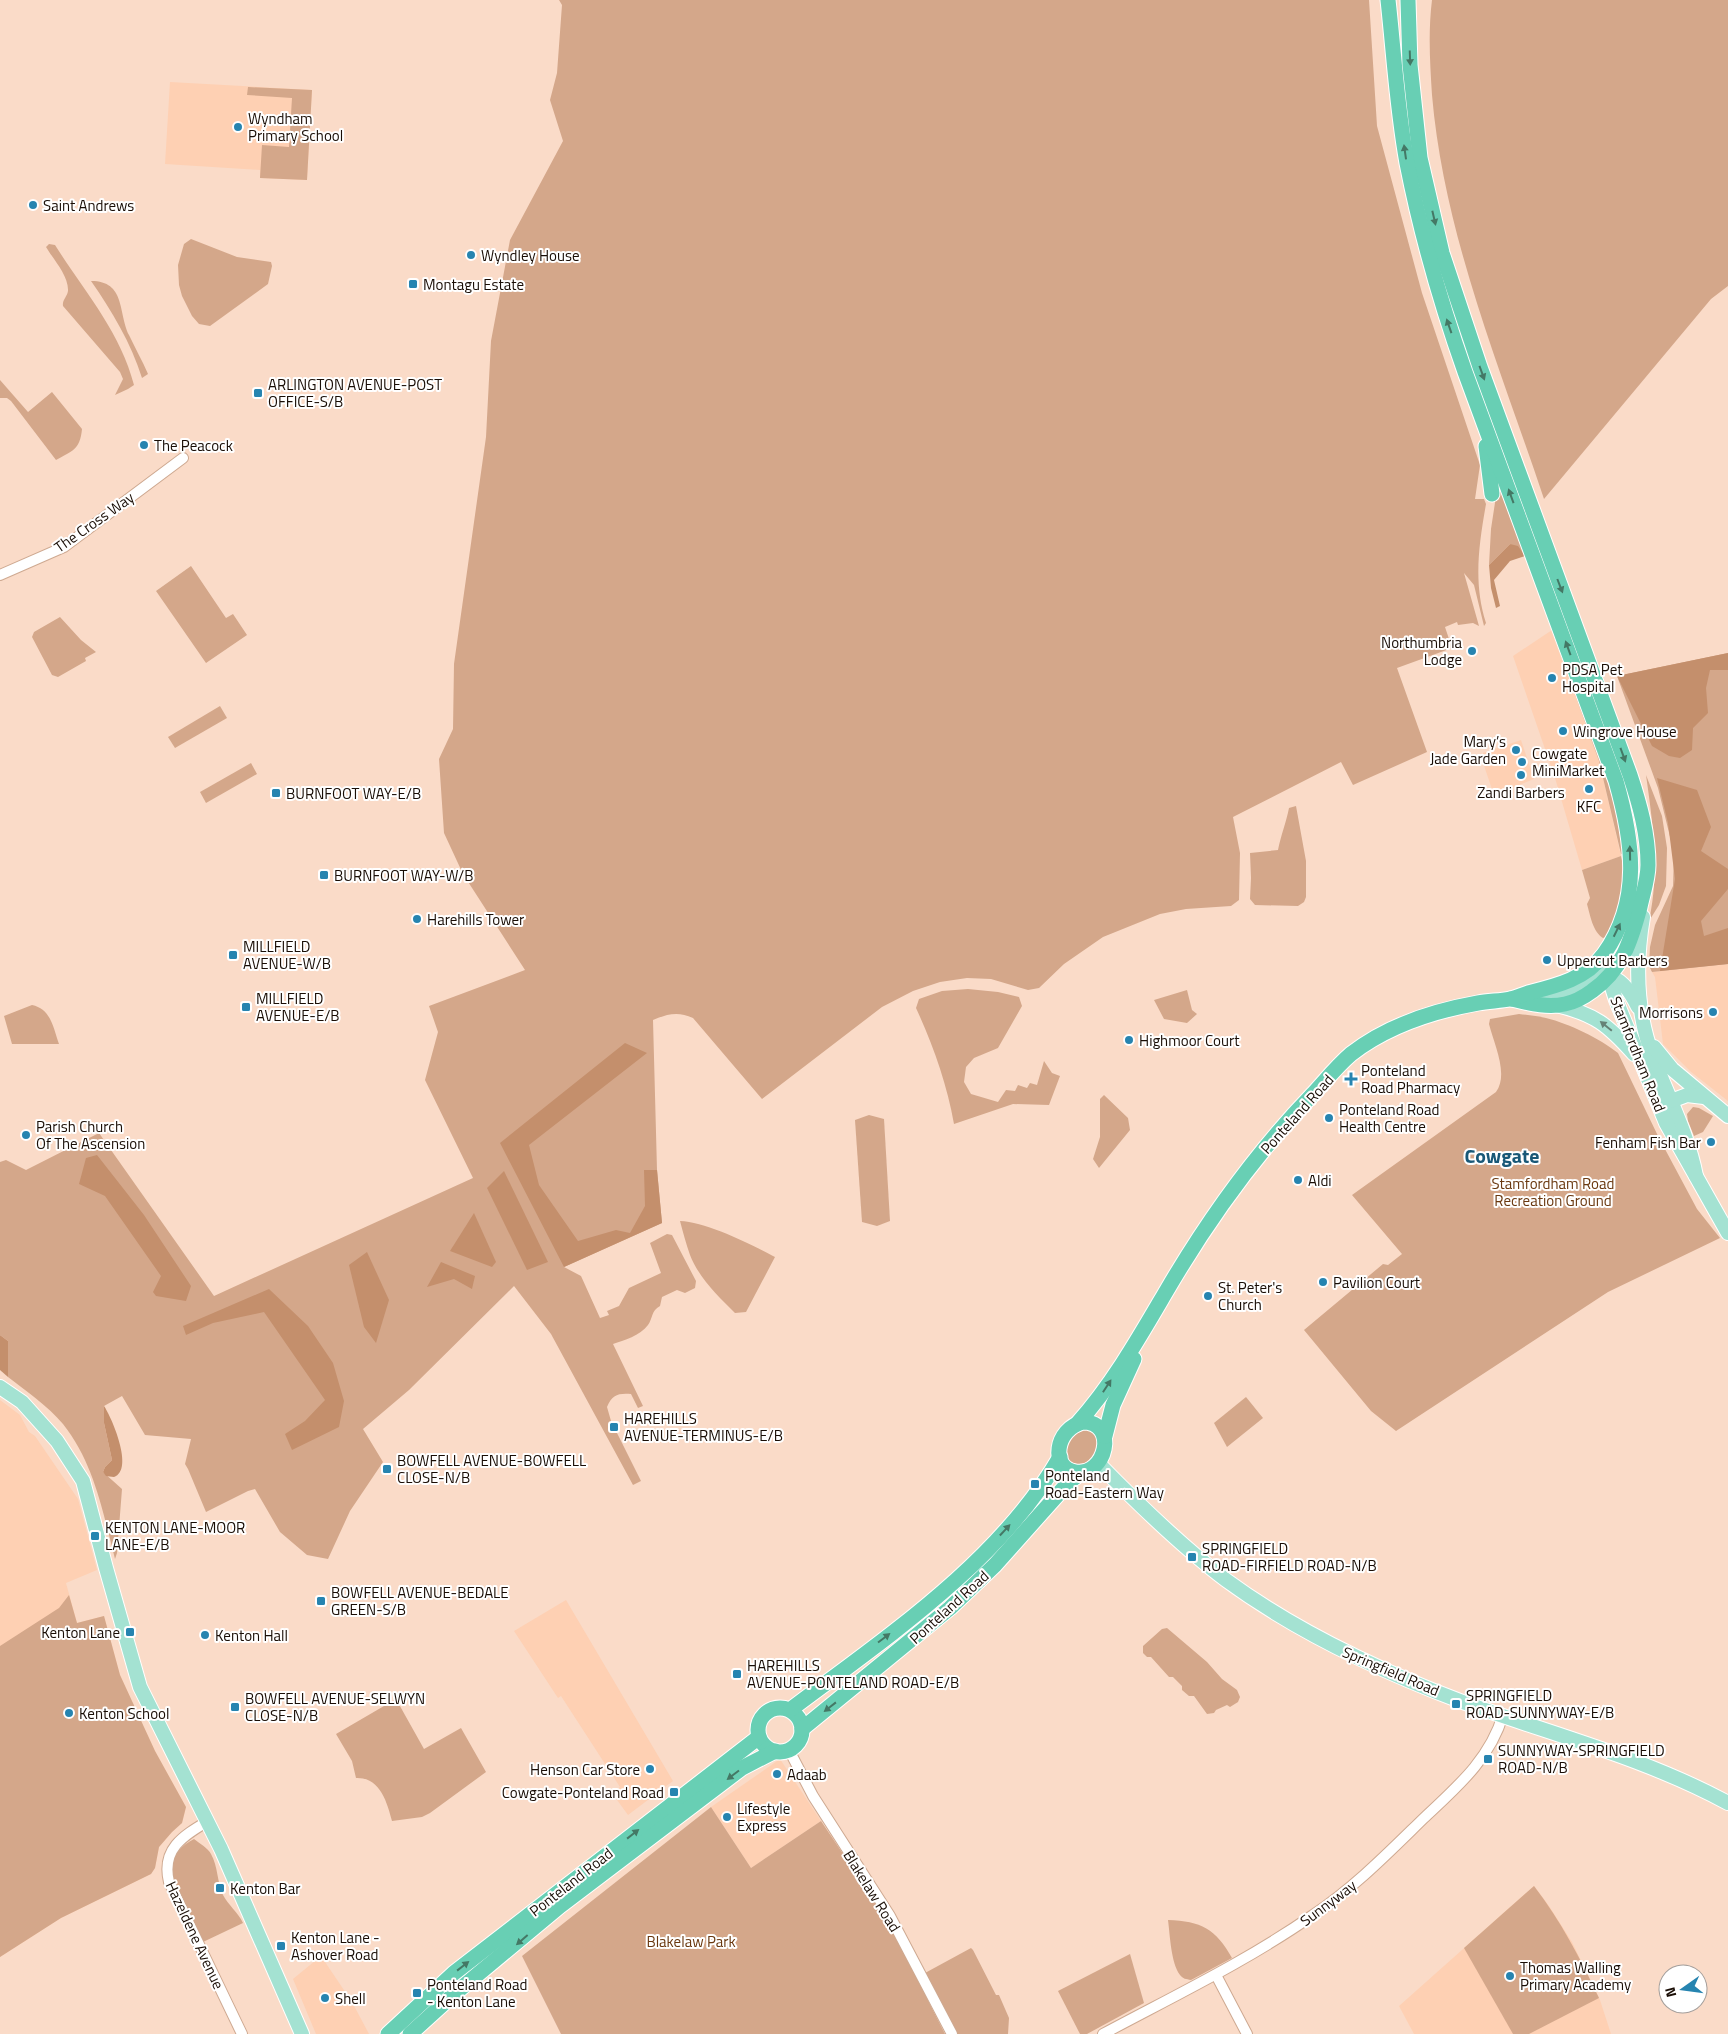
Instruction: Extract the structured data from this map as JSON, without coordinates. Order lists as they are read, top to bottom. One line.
{"streets":{"highway":["Ponteland Road"],"main road":["Stamfordham Road","Springfield Road"],"street":["The Cross Way","Blakelaw Road","Sunnyway","Hazeldene Avenue"]},"crossings":[["Stamfordham Road","Ponteland Road"],["Ponteland Road","Springfield Road"],["Ponteland Road","Blakelaw Road"],["Springfield Road","Sunnyway"]],"districts":["Cowgate"],"parks":["Stamfordham Road Recreation Ground","Blakelaw Park"],"places":{"other":["Wyndham Primary School","Saint Andrews","Wyndley House","The Peacock","Northumbria Lodge","PDSA Pet Hospital","Wingrove House","Mary’s Jade Garden","Cowgate MiniMarket","Zandi Barbers","KFC","Harehills Tower","Uppercut Barbers","Morrisons","Highmoor Court","Ponteland Road Health Centre","Parish Church Of The Ascension","Fenham Fish Bar","Aldi","Pavilion Court","St. Peter's Church","Kenton Hall","Kenton School","Henson Car Store","Adaab","Lifestyle Express","Thomas Walling Primary Academy","Shell"],"transit":["Montagu Estate","ARLINGTON AVENUE-POST OFFICE-S/B","BURNFOOT WAY-E/B","BURNFOOT WAY-W/B","MILLFIELD AVENUE-W/B","MILLFIELD AVENUE-E/B","HAREHILLS AVENUE-TERMINUS-E/B","BOWFELL AVENUE-BOWFELL CLOSE-N/B","Ponteland Road-Eastern Way","KENTON LANE-MOOR LANE-E/B","SPRINGFIELD ROAD-FIRFIELD ROAD-N/B","BOWFELL AVENUE-BEDALE GREEN-S/B","Kenton Lane","HAREHILLS AVENUE-PONTELAND ROAD-E/B","SPRINGFIELD ROAD-SUNNYWAY-E/B","BOWFELL AVENUE-SELWYN CLOSE-N/B","SUNNYWAY-SPRINGFIELD ROAD-N/B","Cowgate-Ponteland Road","Kenton Bar","Kenton Lane - Ashover Road","Ponteland Road - Kenton Lane"],"health":["Ponteland Road Pharmacy"]},"north":"left"}
